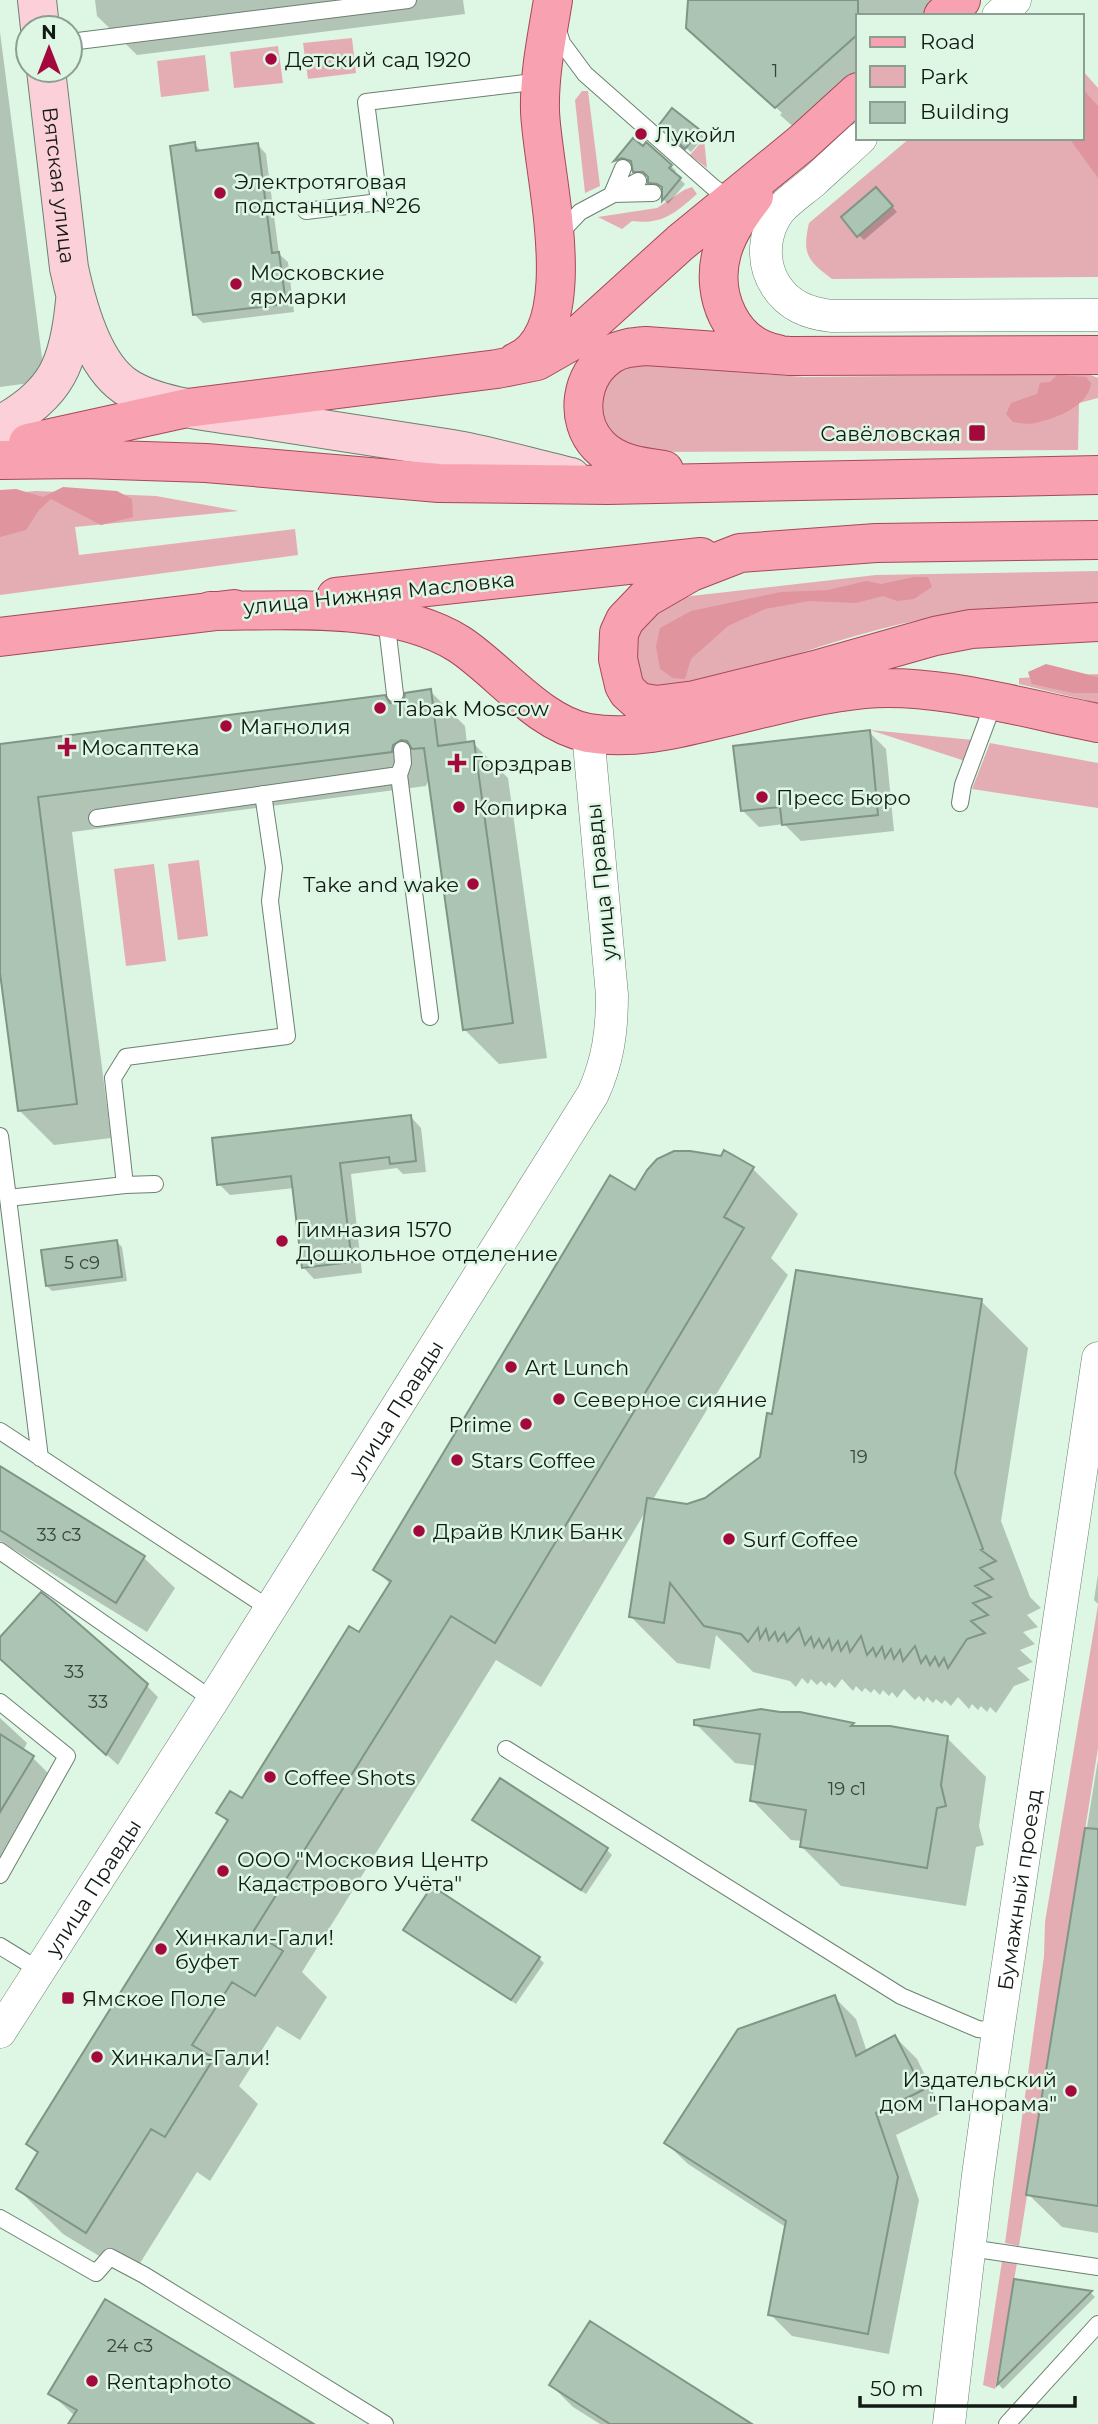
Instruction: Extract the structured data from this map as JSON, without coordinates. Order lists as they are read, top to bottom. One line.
{"streets":{"main road":["улица Нижняя Масловка"],"street":["Вятская улица","улица Правды","Бумажный проезд"]},"places":{"other":["Детский сад 1920","Лукойл","Электротяговая подстанция №26","Московские ярмарки","Tabak Moscow","Магнолия","Пресс Бюро","Копирка","Take and wake","Гимназия 1570 Дошкольное отделение","Art Lunch","Северное сияние","Prime","Stars Coffee","Драйв Клик Банк","Surf Coffee","Coffee Shots","ООО \"Московия Центр Кадастрового Учёта\"","Хинкали-Гали! буфет","Хинкали-Гали!","Издательский дом \"Панорама\"","Rentaphoto"],"transit":["Савёловская","Ямское Поле"],"health":["Мосаптека","Горздрав"]},"house_numbers":["1","5 с9","19","33 с3","33","33","19 с1","24 с3"],"legend":["Road","Park","Building"],"scale_bar":"50 m","north":"top"}
